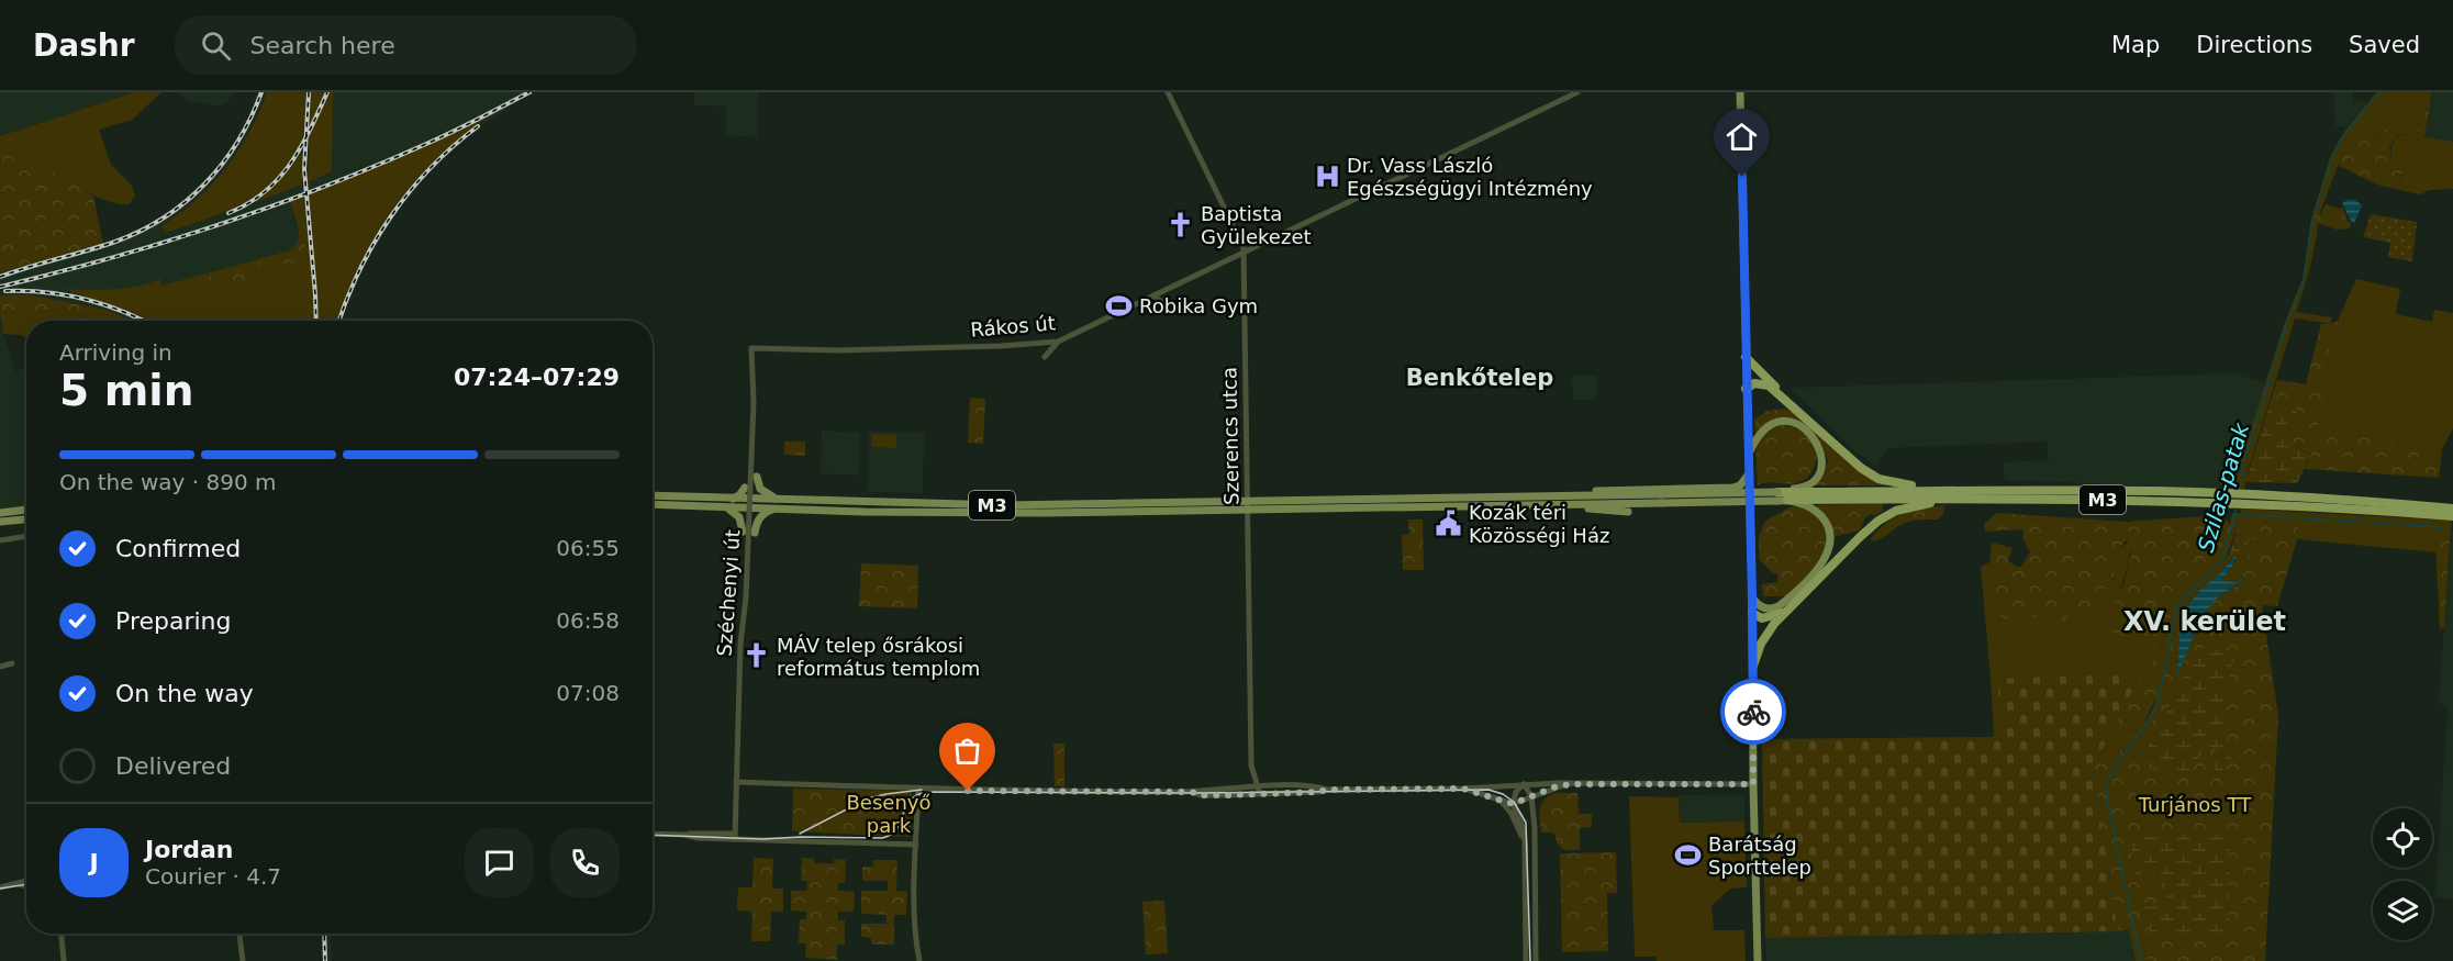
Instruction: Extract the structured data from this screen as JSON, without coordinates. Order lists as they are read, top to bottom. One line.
{"streets":{"highway":["M3"],"street":["Rákos út","Szerencs utca","Széchenyi út"]},"crossings":[["Rákos út","Szerencs utca"],["Rákos út","Széchenyi út"],["Szerencs utca","M3"]],"districts":["Benkőtelep","XV. kerület"],"water":["Szilas-patak"],"parks":["Besenyő park","Turjános TT"],"places":{"hospital":["Dr. Vass László Egészségügyi Intézmény"],"church":["Baptista Gyülekezet","MÁV telep ősrákosi református templom"],"sports":["Robika Gym","Barátság Sporttelep"],"public building":["Kozák téri Közösségi Ház"]},"page":{"header":"Dashr","search":"Search here","nav":["Map","Directions","Saved"],"heading":["5 min","Arriving in","07:24–07:29"],"panel":["Jordan","Courier · 4.7"],"bar":"On the way · 890 m","list":[["Confirmed","06:55"],["Preparing","06:58"],["On the way","07:08"],"Delivered"],"round":"J"}}
